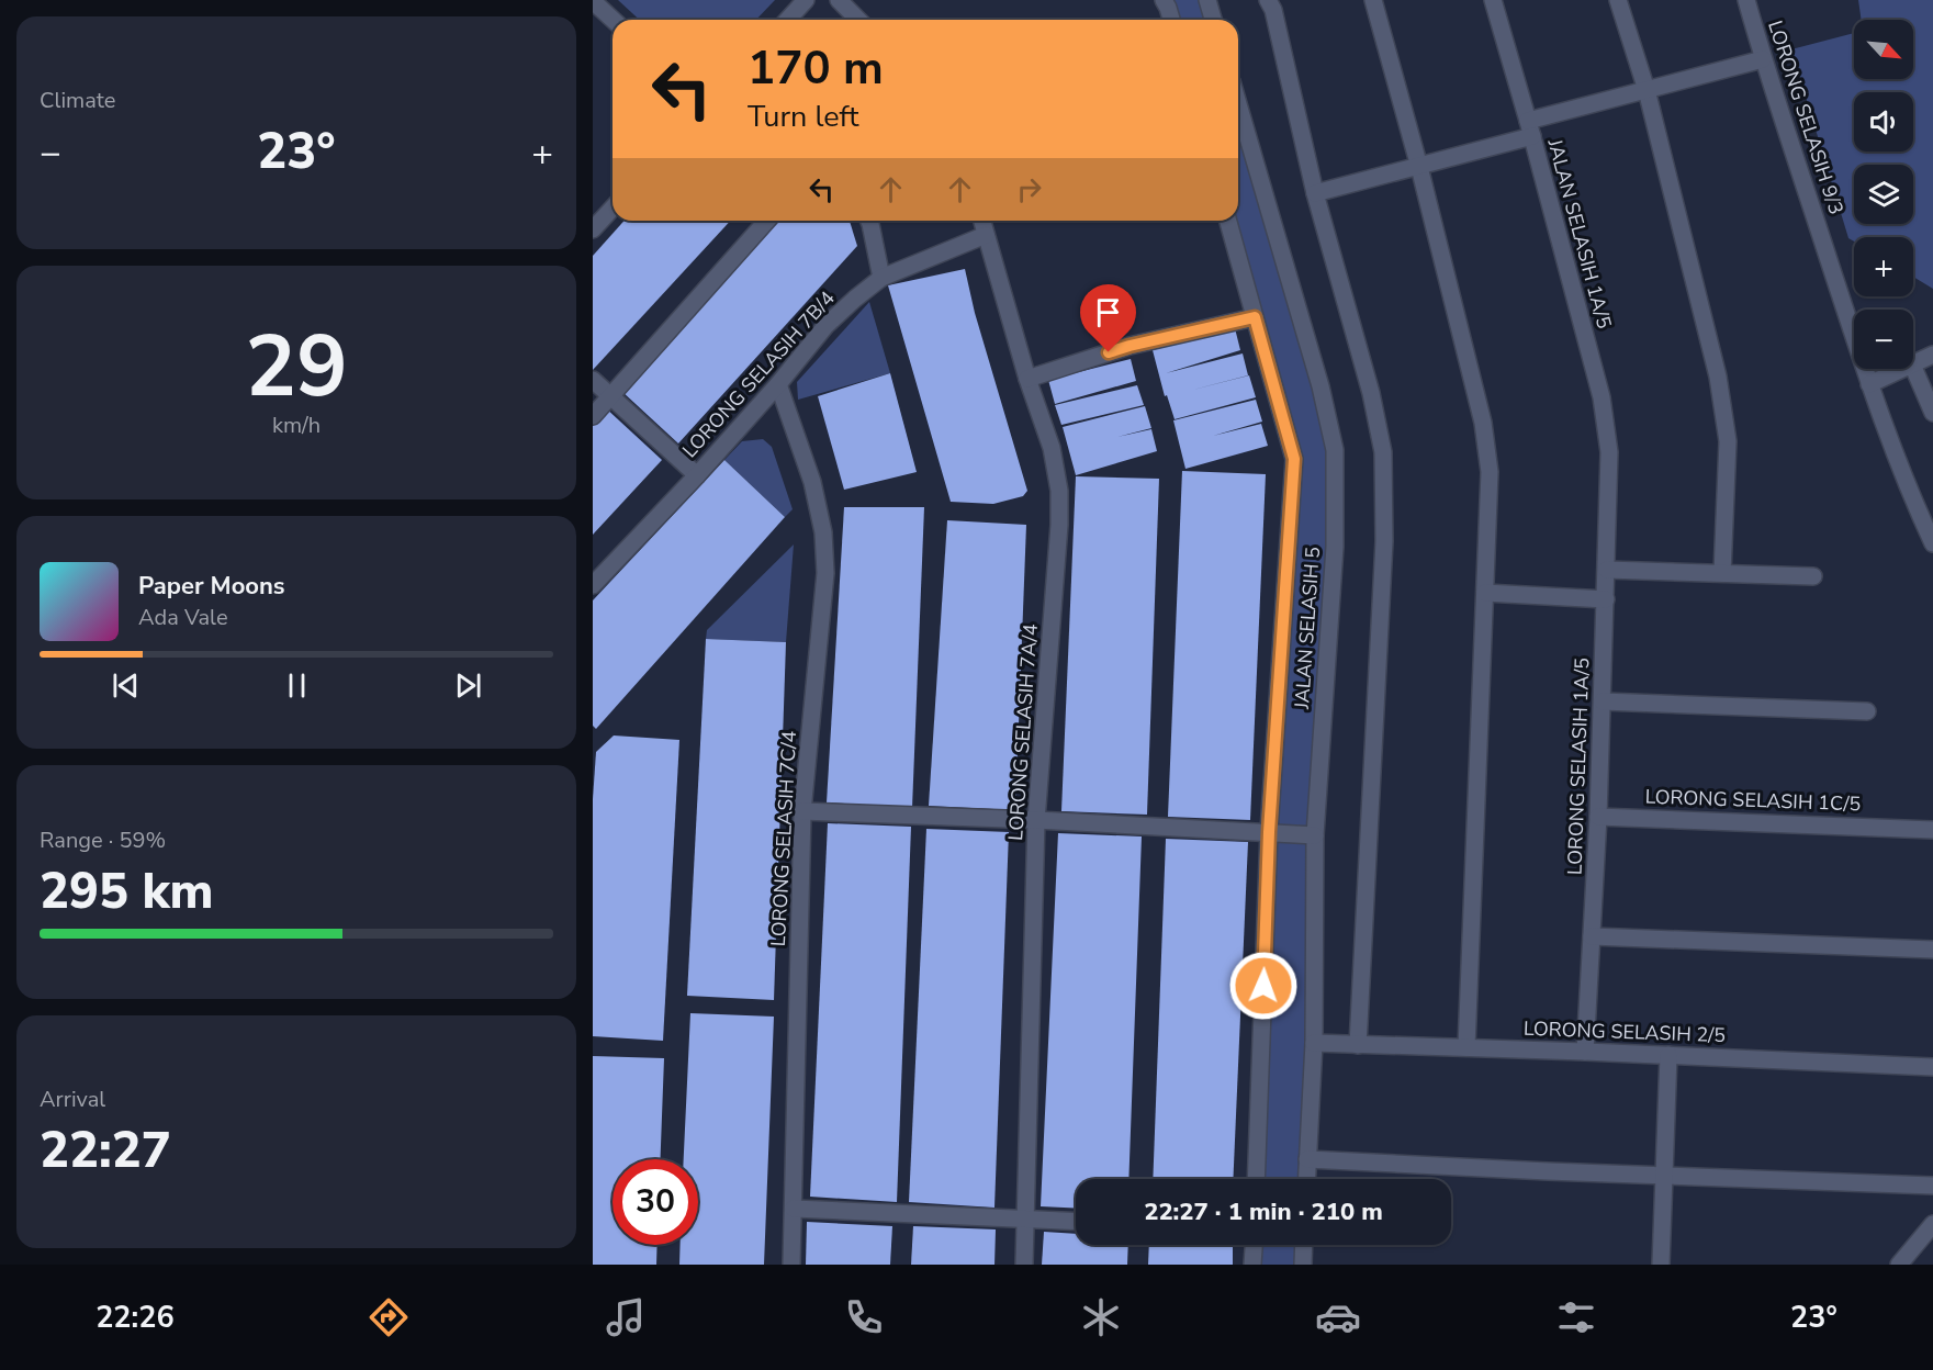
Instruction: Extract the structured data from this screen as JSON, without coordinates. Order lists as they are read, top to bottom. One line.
{"streets":{"street":["LORONG SELASIH 9/3","JALAN SELASIH 1A/5","LORONG SELASIH 7B/4","JALAN SELASIH 5","LORONG SELASIH 7A/4","LORONG SELASIH 1A/5","LORONG SELASIH 1C/5","LORONG SELASIH 7C/4","LORONG SELASIH 2/5"]},"crossings":[["JALAN SELASIH 1A/5","LORONG SELASIH 1A/5"],["LORONG SELASIH 7B/4","LORONG SELASIH 7A/4"],["LORONG SELASIH 7B/4","LORONG SELASIH 7C/4"],["JALAN SELASIH 5","LORONG SELASIH 2/5"],["LORONG SELASIH 1A/5","LORONG SELASIH 1C/5"],["LORONG SELASIH 1A/5","LORONG SELASIH 2/5"]],"north":"bottom right","page":{"tile":["Climate",["29","km/h"],["Range · 59%","295 km"],["Arrival","22:27"]],"map_buttons":["+","−"],"turn":["170 m","Turn left"],"heat":["−","23°","+"],"song":["Paper Moons","Ada Vale"],"limit":"30","trip":"22:27 · 1 min · 210 m","tabs":["22:26","23°"]}}
